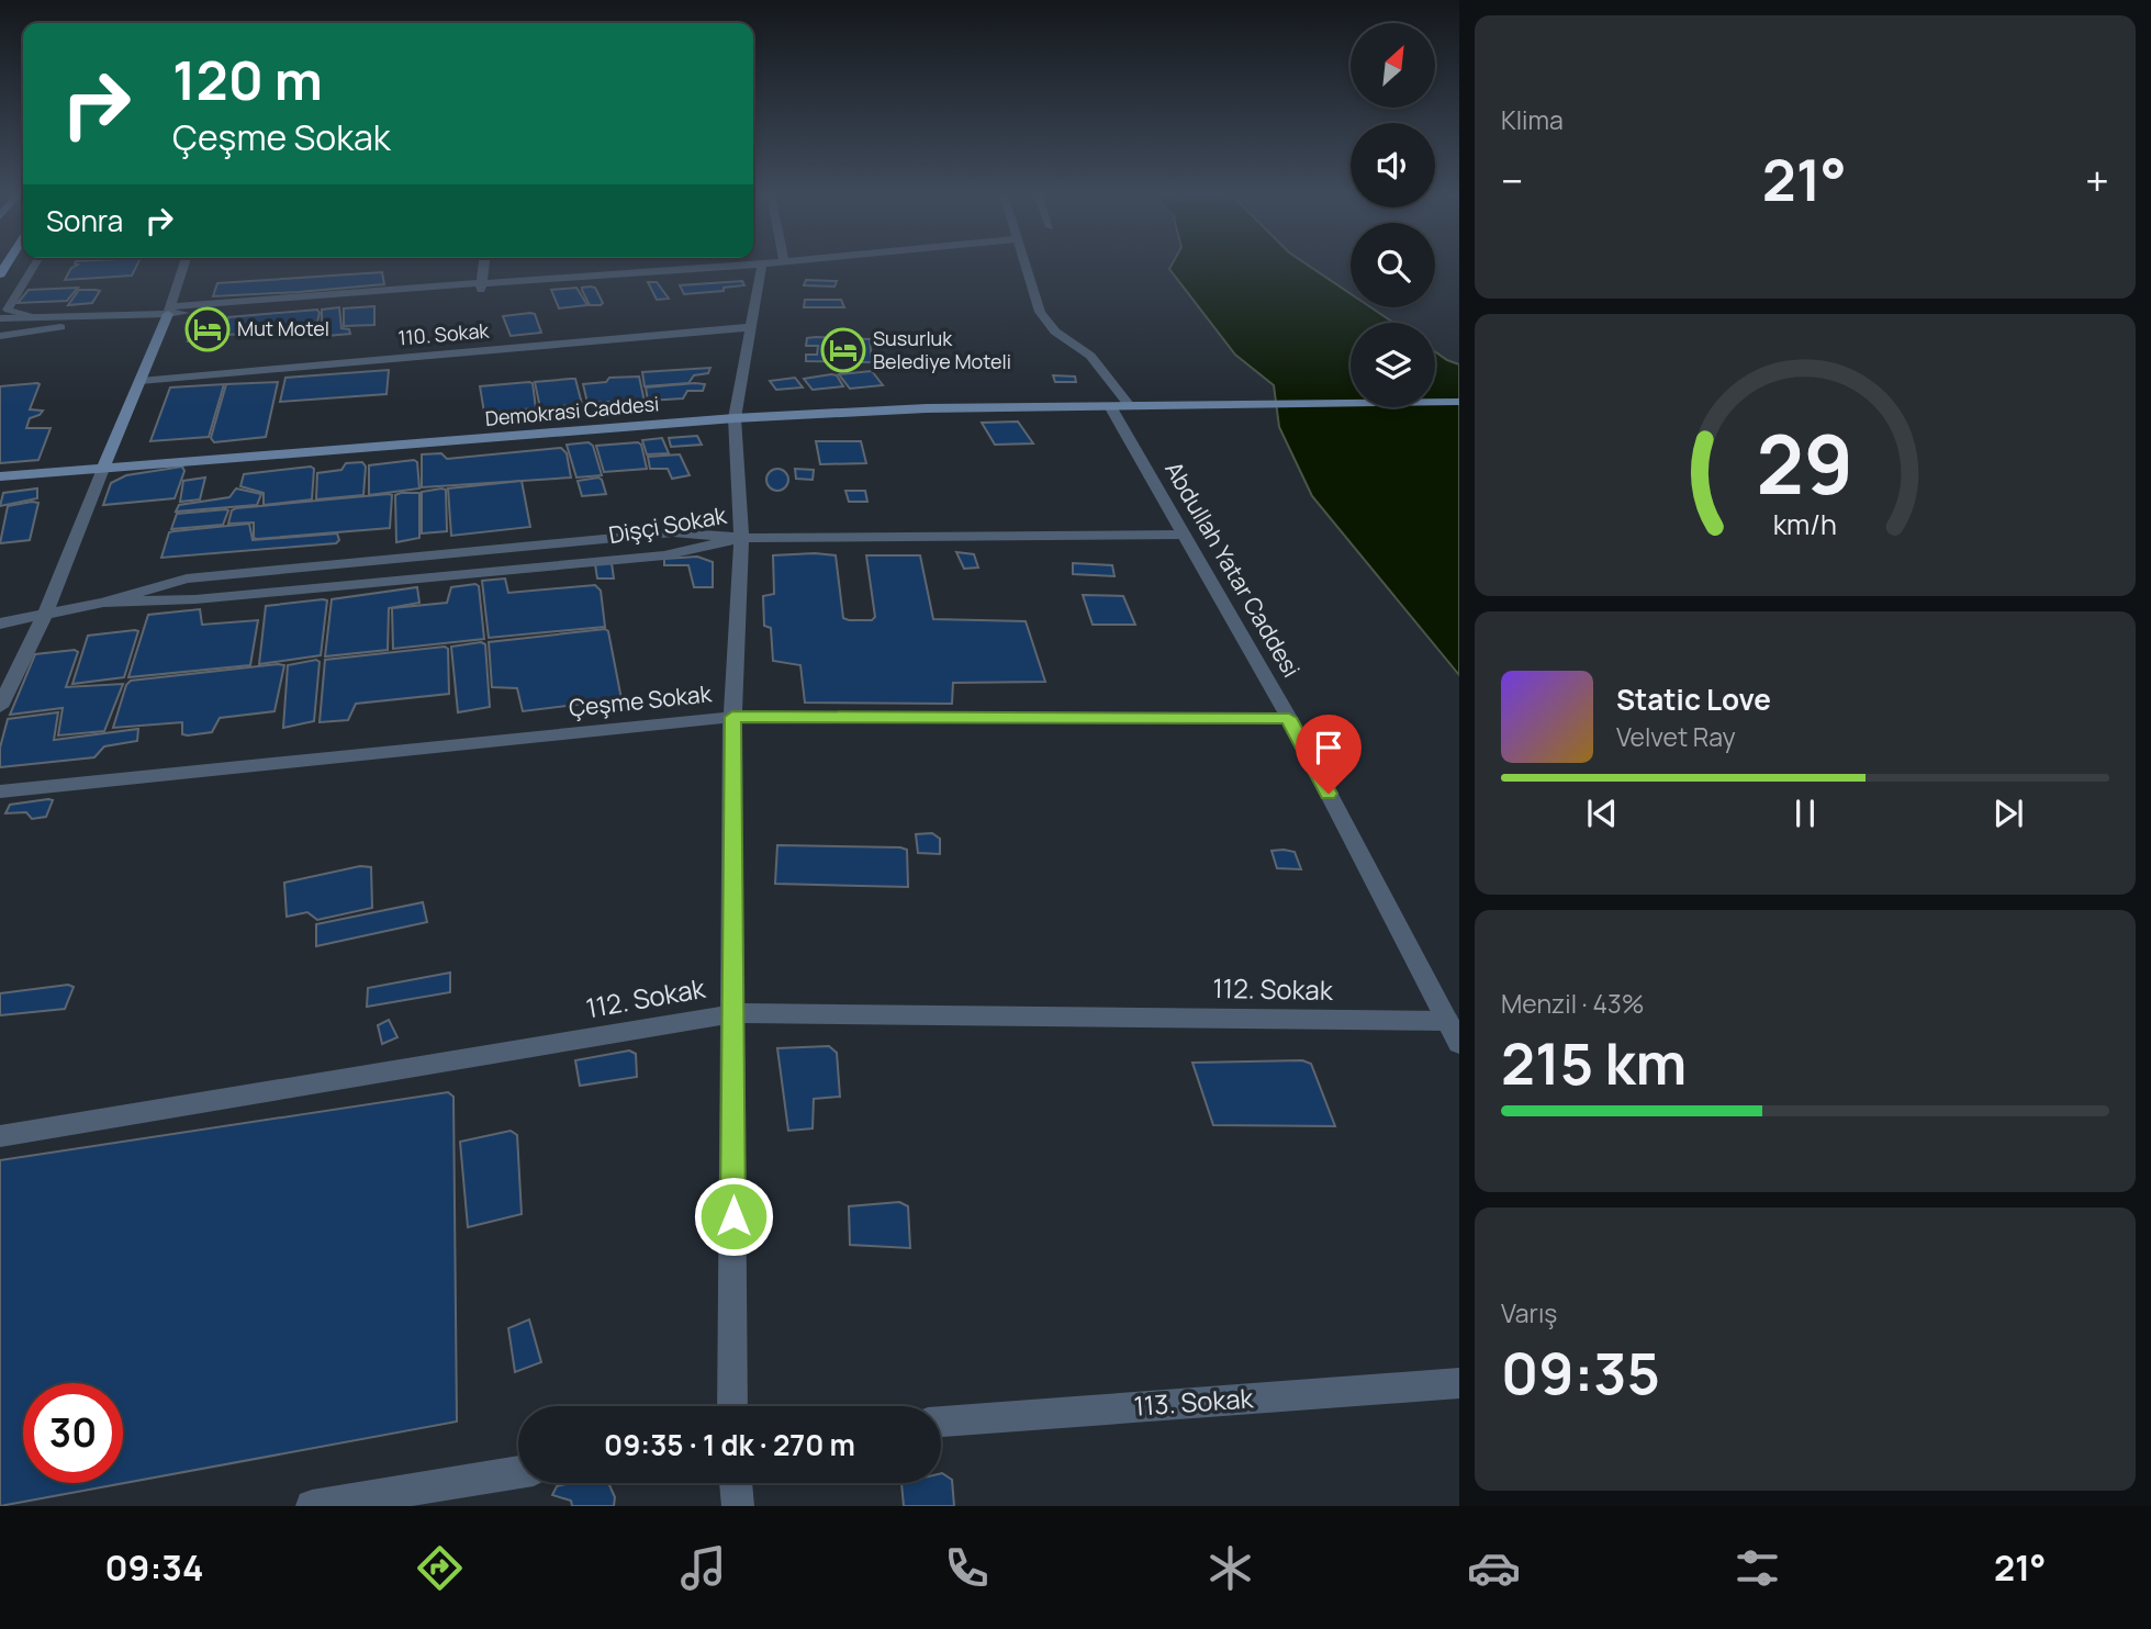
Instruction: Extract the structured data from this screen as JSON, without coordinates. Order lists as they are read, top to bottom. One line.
{"streets":{"main road":["Demokrasi Caddesi"],"street":["110. Sokak","Dişçi Sokak","Abdullah Yatar Caddesi","Çeşme Sokak","112. Sokak","113. Sokak"]},"crossings":[["Demokrasi Caddesi","Abdullah Yatar Caddesi"],["Dişçi Sokak","Abdullah Yatar Caddesi"],["Abdullah Yatar Caddesi","Çeşme Sokak"],["Abdullah Yatar Caddesi","112. Sokak"]],"places":{"hotel":["Mut Motel","Susurluk Belediye Moteli"]},"north":"top right","page":{"tile":["Klima",["Menzil · 43%","215 km"],["Varış","09:35"]],"turn":["120 m","Çeşme Sokak"],"heat":["−","21°","+"],"then":"Sonra","song":["Static Love","Velvet Ray"],"limit":"30","trip":"09:35 · 1 dk · 270 m","tabs":["09:34","21°"],"gauge":["29","km/h"]}}
